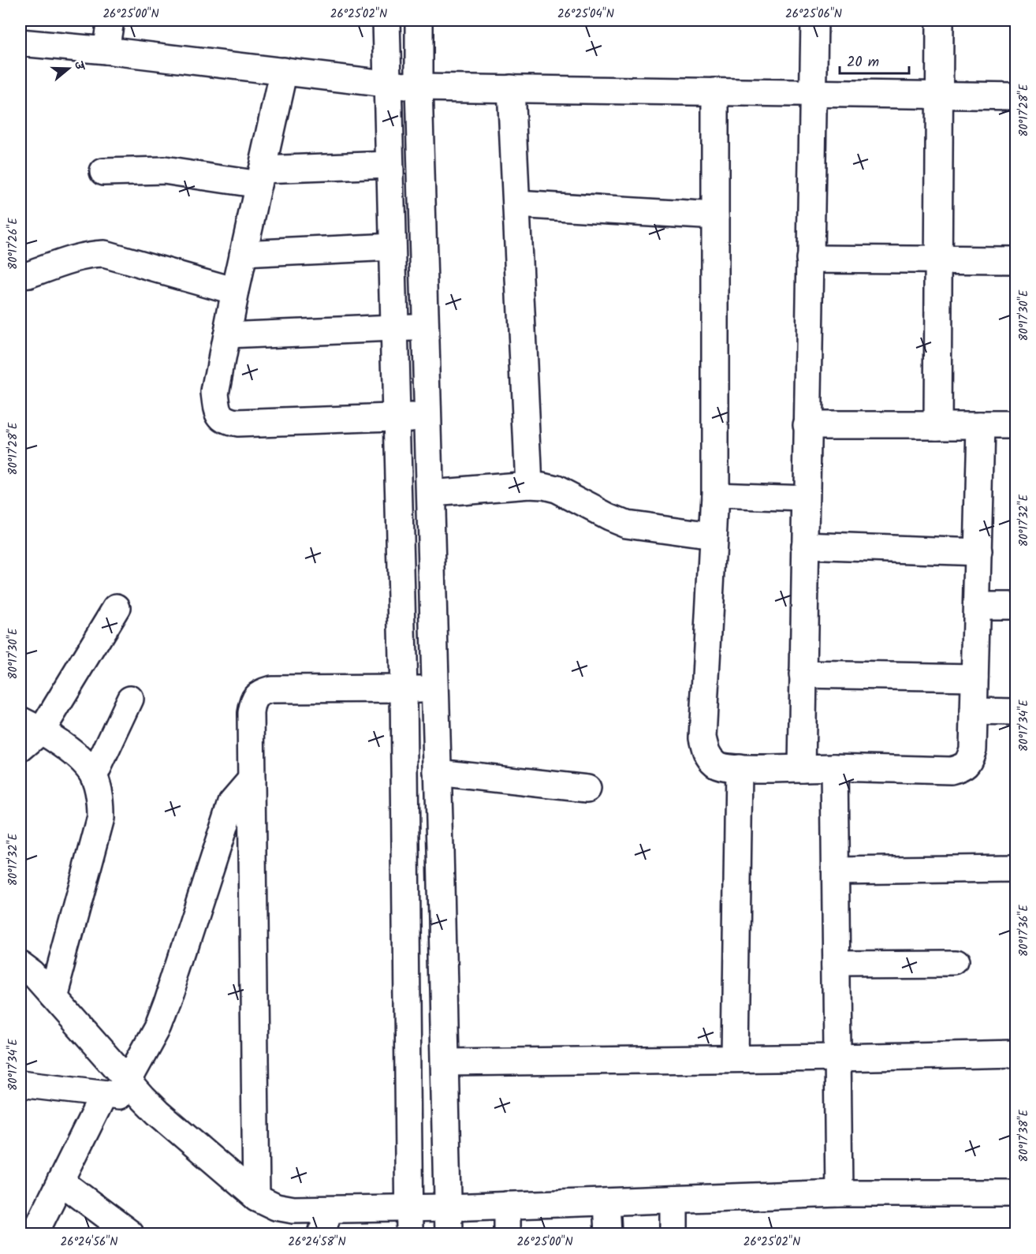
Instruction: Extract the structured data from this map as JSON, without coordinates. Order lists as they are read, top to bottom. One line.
{"scale_bar":"20 m","north":"right","coordinates":["26°25'00\"N","26°25'02\"N","26°25'04\"N","26°25'06\"N","80°17'28\"E","80°17'26\"E","80°17'30\"E","80°17'32\"E","80°17'34\"E","80°17'36\"E","80°17'38\"E","26°24'56\"N","26°24'58\"N"]}
